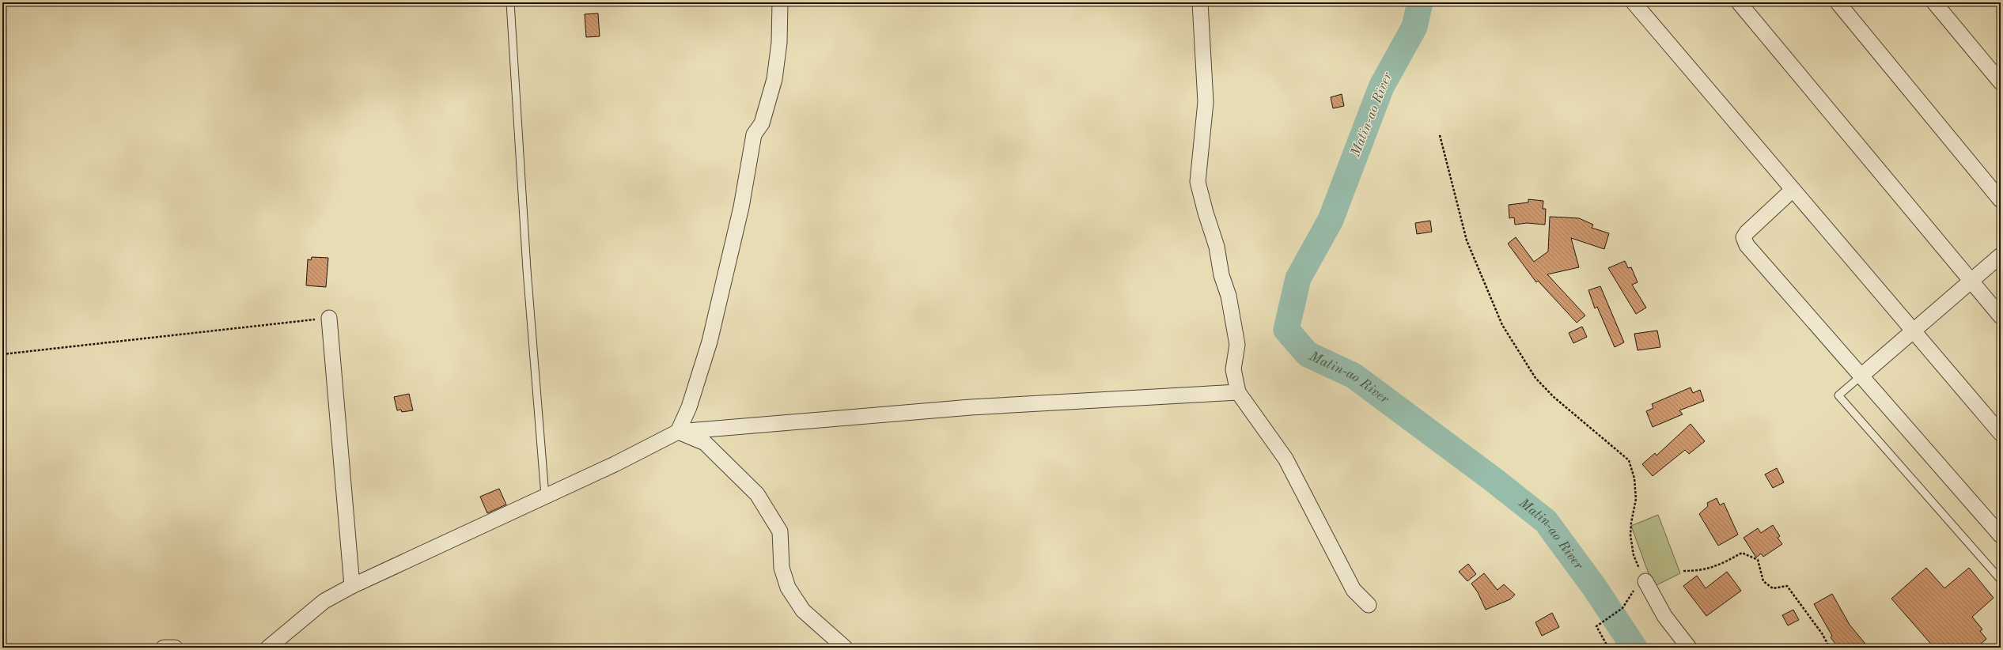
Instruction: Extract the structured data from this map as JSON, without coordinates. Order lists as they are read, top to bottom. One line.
{"water":["Matin-ao River"]}
